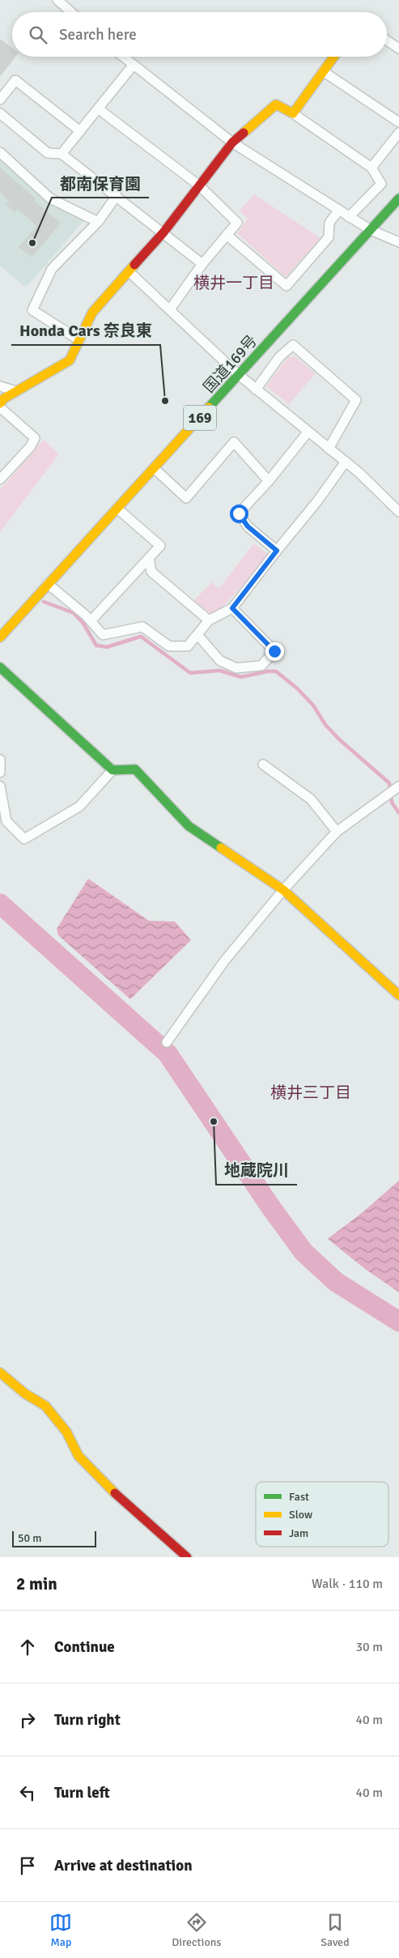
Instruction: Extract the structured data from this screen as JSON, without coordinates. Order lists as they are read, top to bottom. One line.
{"streets":{"main road":["国道169号","169"]},"districts":["横井一丁目","横井三丁目"],"places":["都南保育園","Honda Cars 奈良東","地蔵院川"],"legend":["Fast","Slow","Jam"],"scale_bar":"50 m","page":{"search":"Search here","scale":"50 m","heading":["2 min","Walk · 110 m"],"list":[["Continue","30 m"],["Turn right","40 m"],["Turn left","40 m"],"Arrive at destination"],"nav":["Map","Directions","Saved"]}}
